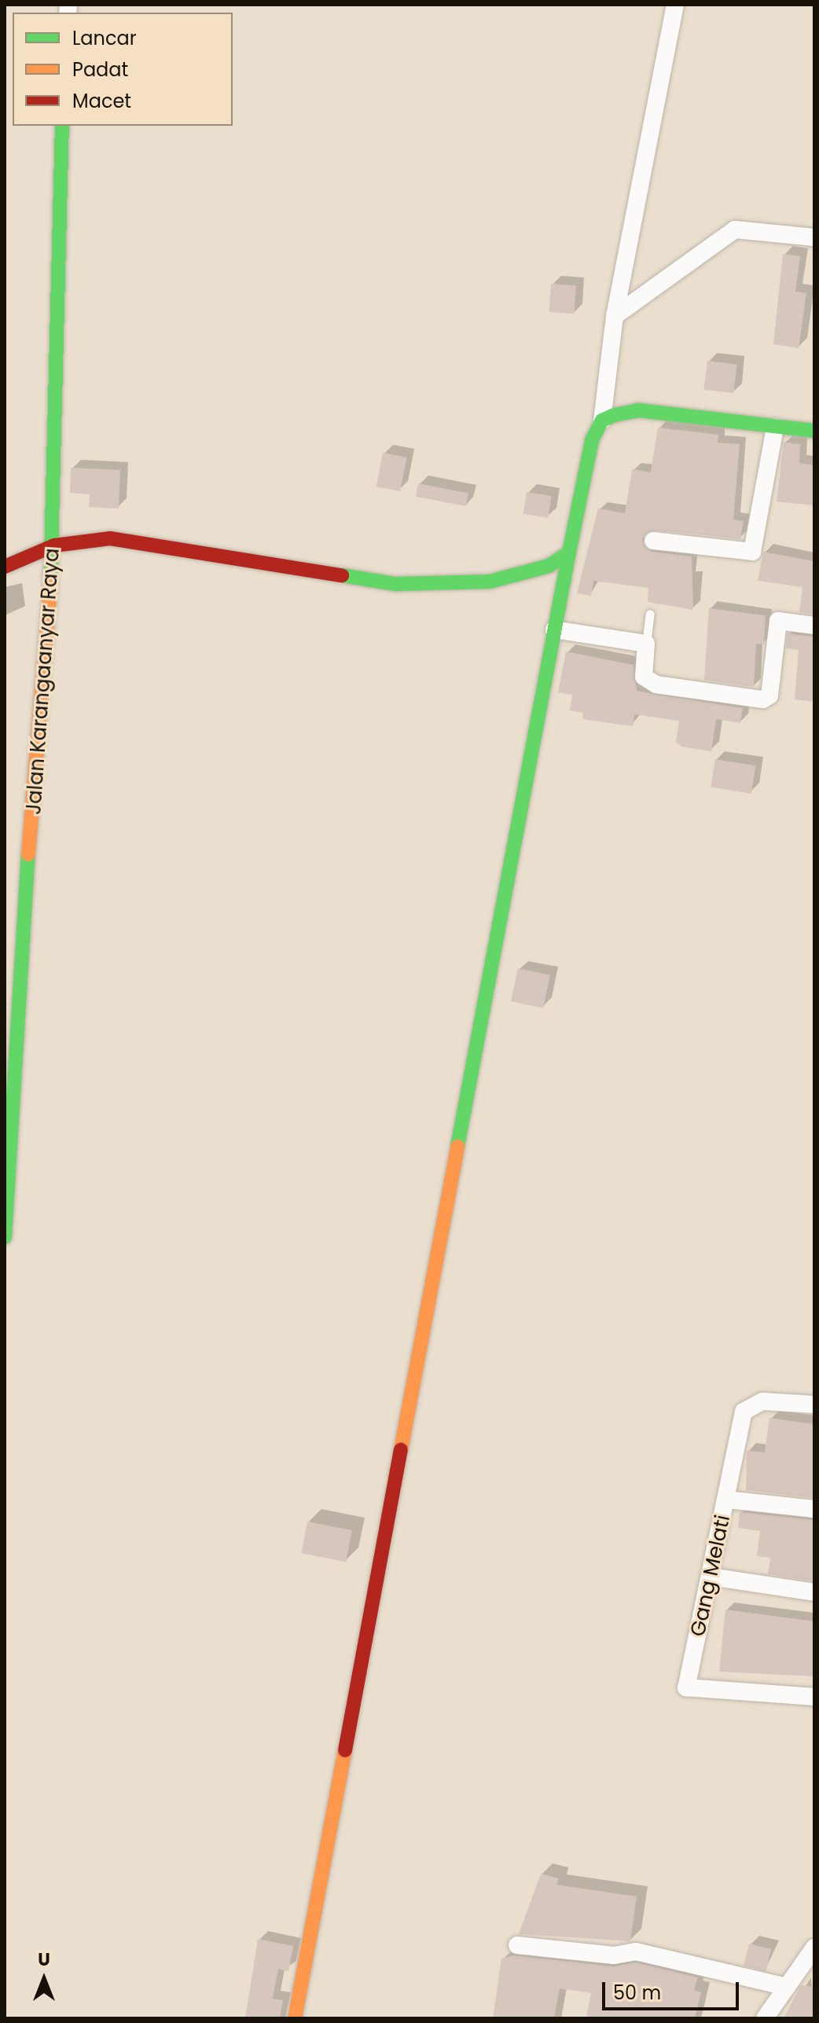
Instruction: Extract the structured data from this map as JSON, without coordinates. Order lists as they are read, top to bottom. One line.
{"streets":{"street":["Jalan Karangaanyar Raya","Gang Melati"]},"legend":["Lancar","Padat","Macet"],"scale_bar":"50 m","north":"top"}
